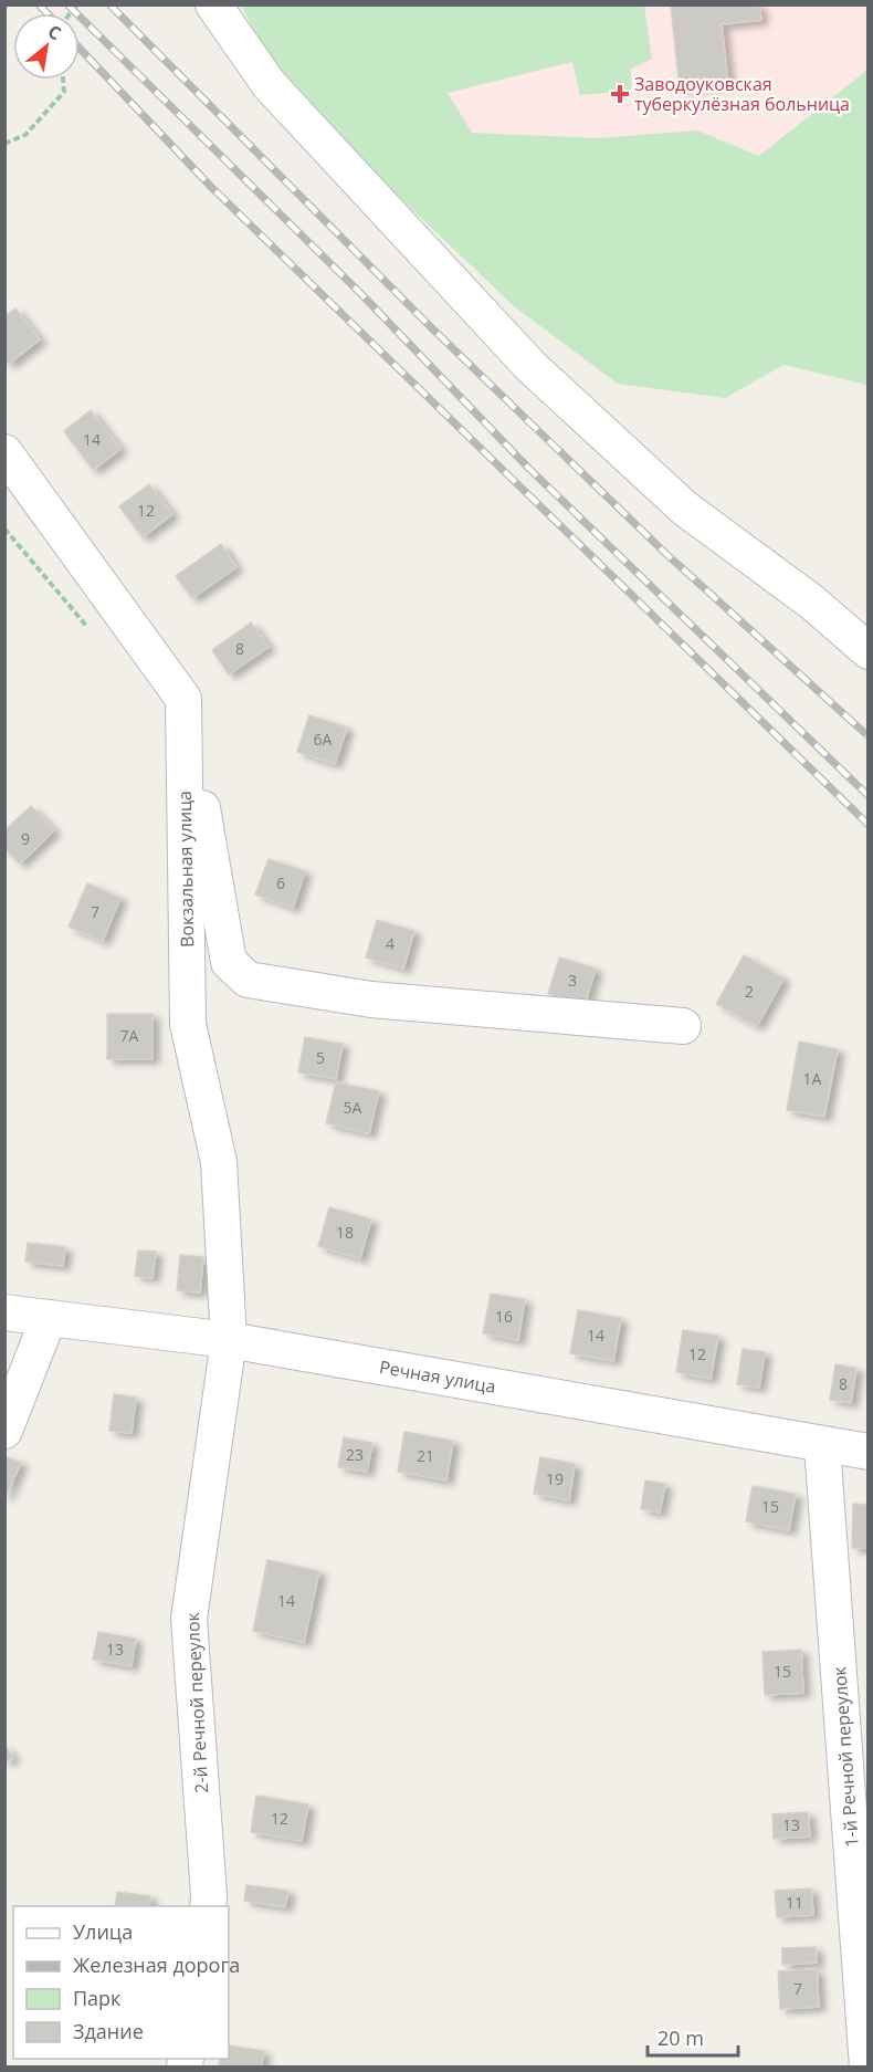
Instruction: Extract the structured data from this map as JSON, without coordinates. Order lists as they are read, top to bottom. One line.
{"streets":{"street":["Вокзальная улица","Речная улица","2-й Речной переулок","1-й Речной переулок"]},"crossings":[["Вокзальная улица","Речная улица"],["Вокзальная улица","2-й Речной переулок"],["Речная улица","2-й Речной переулок"],["Речная улица","1-й Речной переулок"]],"places":{"health":["Заводоуковская туберкулёзная больница"]},"house_numbers":["14","12","8","6А","9","6","7","4","3","2","7А","5","1А","5А","18","16","14","12","8","23","21","19","15","14","13","15","12","13","11","7"],"legend":["Улица","Железная дорога","Парк","Здание"],"scale_bar":"20 m","north":"top right"}
